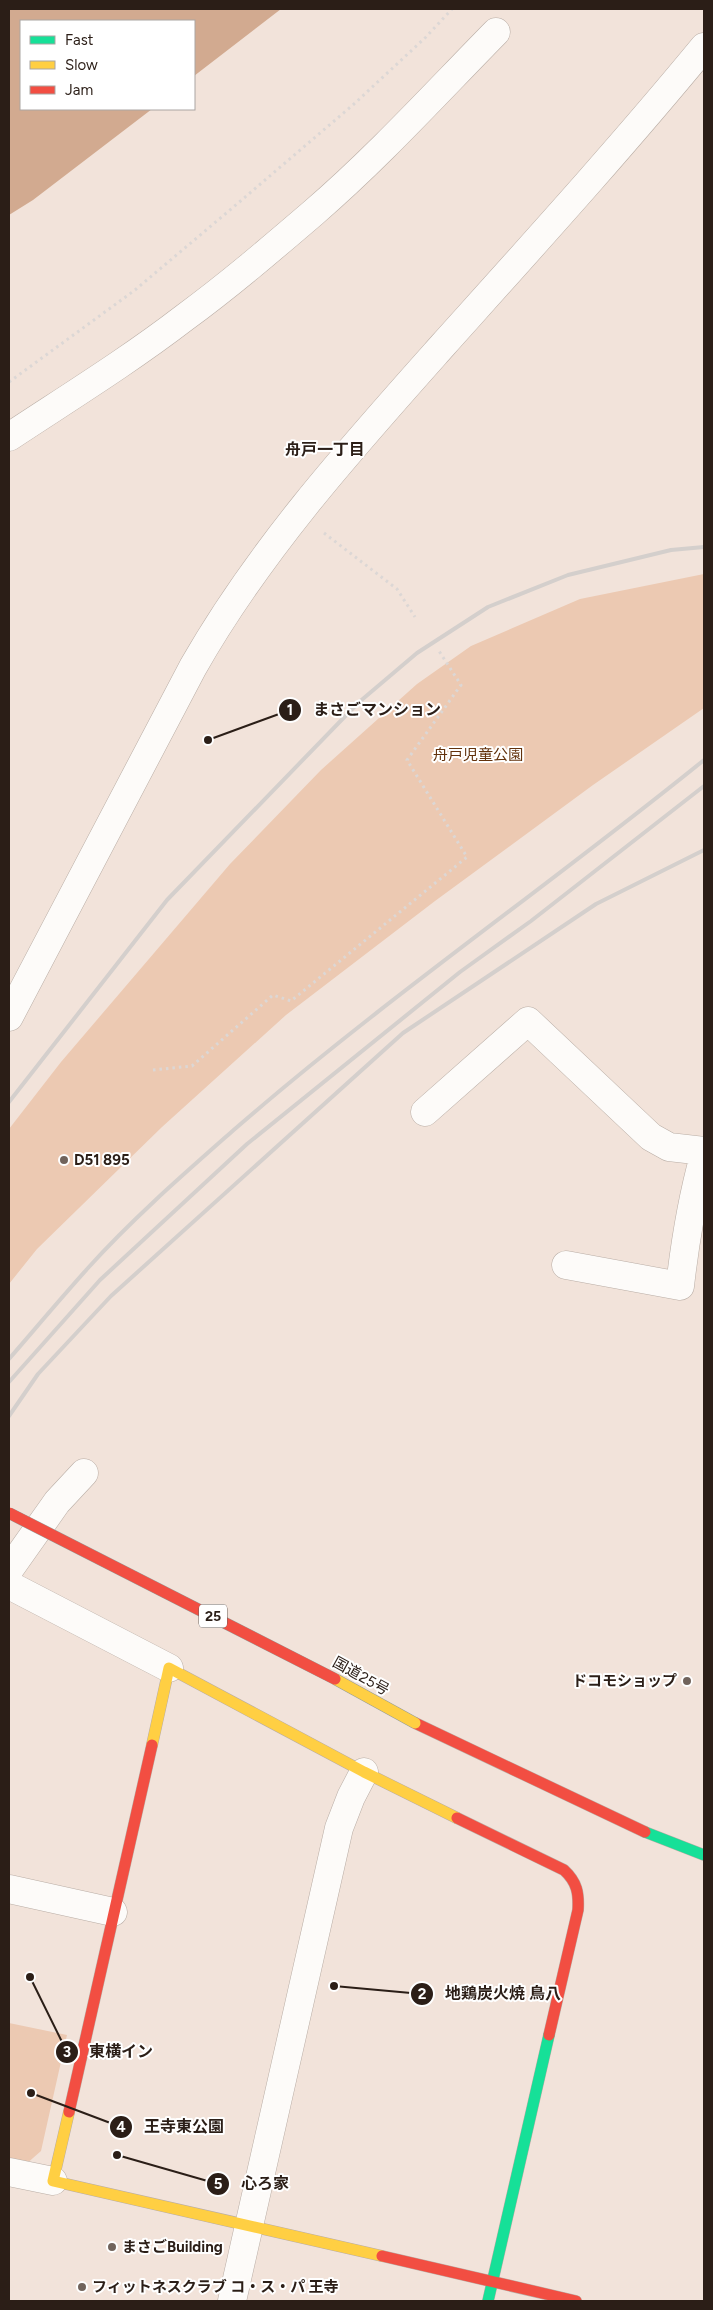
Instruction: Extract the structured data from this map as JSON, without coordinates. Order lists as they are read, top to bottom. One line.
{"streets":{"main road":["25","国道25号"]},"districts":["舟戸一丁目"],"parks":["舟戸児童公園"],"places":["まさごマンション","D51 895","ドコモショップ","東横イン","地鶏炭火焼 鳥八","王寺東公園","心ろ家","まさごBuilding","フィットネスクラブ コ・ス・パ 王寺"],"legend":["Fast","Slow","Jam"]}
